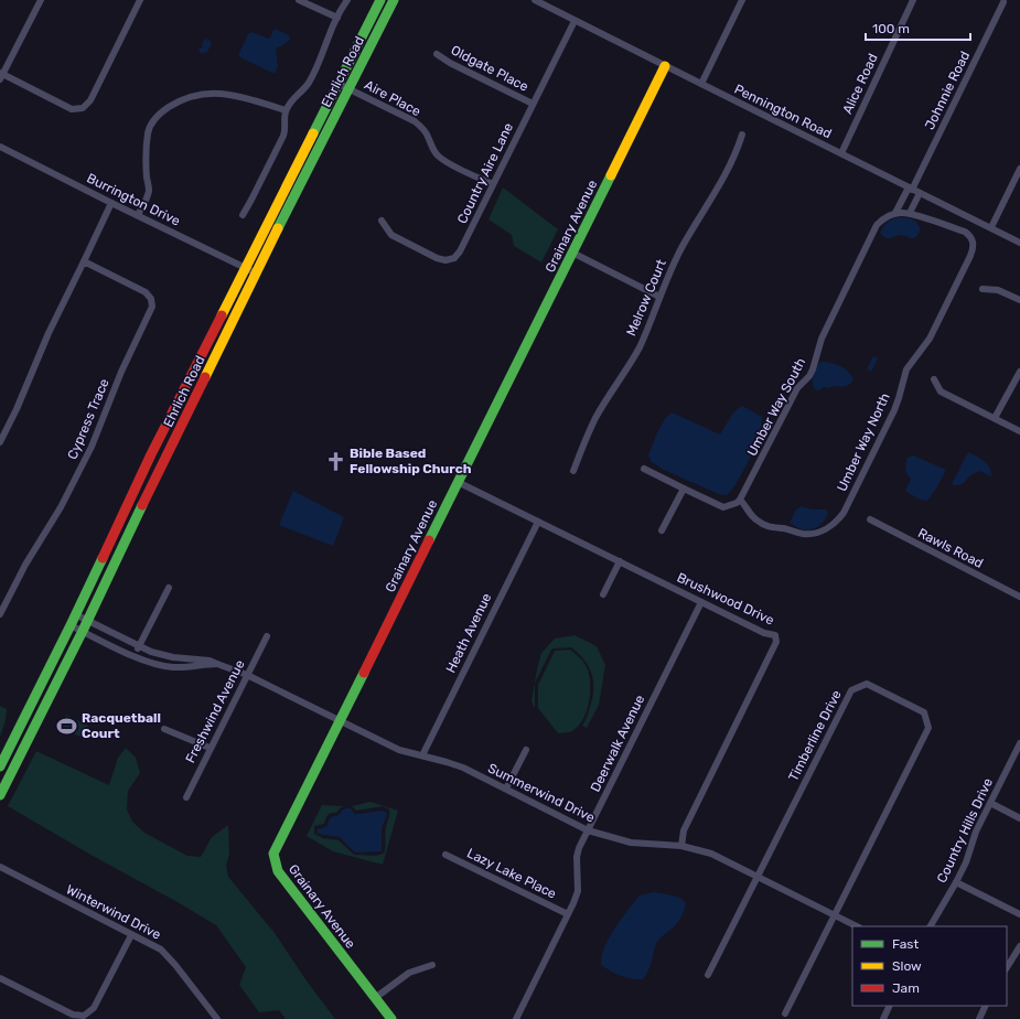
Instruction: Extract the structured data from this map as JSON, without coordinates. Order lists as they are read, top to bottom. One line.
{"streets":{"main road":["Ehrlich Road","Grainary Avenue"],"street":["Oldgate Place","Alice Road","Johnnie Road","Aire Place","Pennington Road","Country Aire Lane","Burrington Drive","Melrow Court","Umber Way South","Cypress Trace","Umber Way North","Rawls Road","Brushwood Drive","Heath Avenue","Freshwind Avenue","Timberline Drive","Deerwalk Avenue","Summerwind Drive","Country Hills Drive","Lazy Lake Place","Winterwind Drive"]},"crossings":[["Oldgate Place","Country Aire Lane"],["Ehrlich Road","Aire Place"],["Ehrlich Road","Burrington Drive"],["Ehrlich Road","Summerwind Drive"],["Alice Road","Pennington Road"],["Johnnie Road","Pennington Road"],["Johnnie Road","Umber Way South"],["Aire Place","Country Aire Lane"],["Pennington Road","Country Aire Lane"],["Pennington Road","Grainary Avenue"],["Grainary Avenue","Brushwood Drive"],["Grainary Avenue","Summerwind Drive"],["Umber Way South","Umber Way North"],["Brushwood Drive","Heath Avenue"],["Brushwood Drive","Deerwalk Avenue"],["Brushwood Drive","Summerwind Drive"],["Heath Avenue","Summerwind Drive"],["Freshwind Avenue","Summerwind Drive"],["Timberline Drive","Summerwind Drive"],["Deerwalk Avenue","Summerwind Drive"],["Deerwalk Avenue","Lazy Lake Place"]],"places":{"church":["Bible Based Fellowship Church"],"sports":["Racquetball Court"]},"legend":["Fast","Slow","Jam"],"scale_bar":"100 m"}
